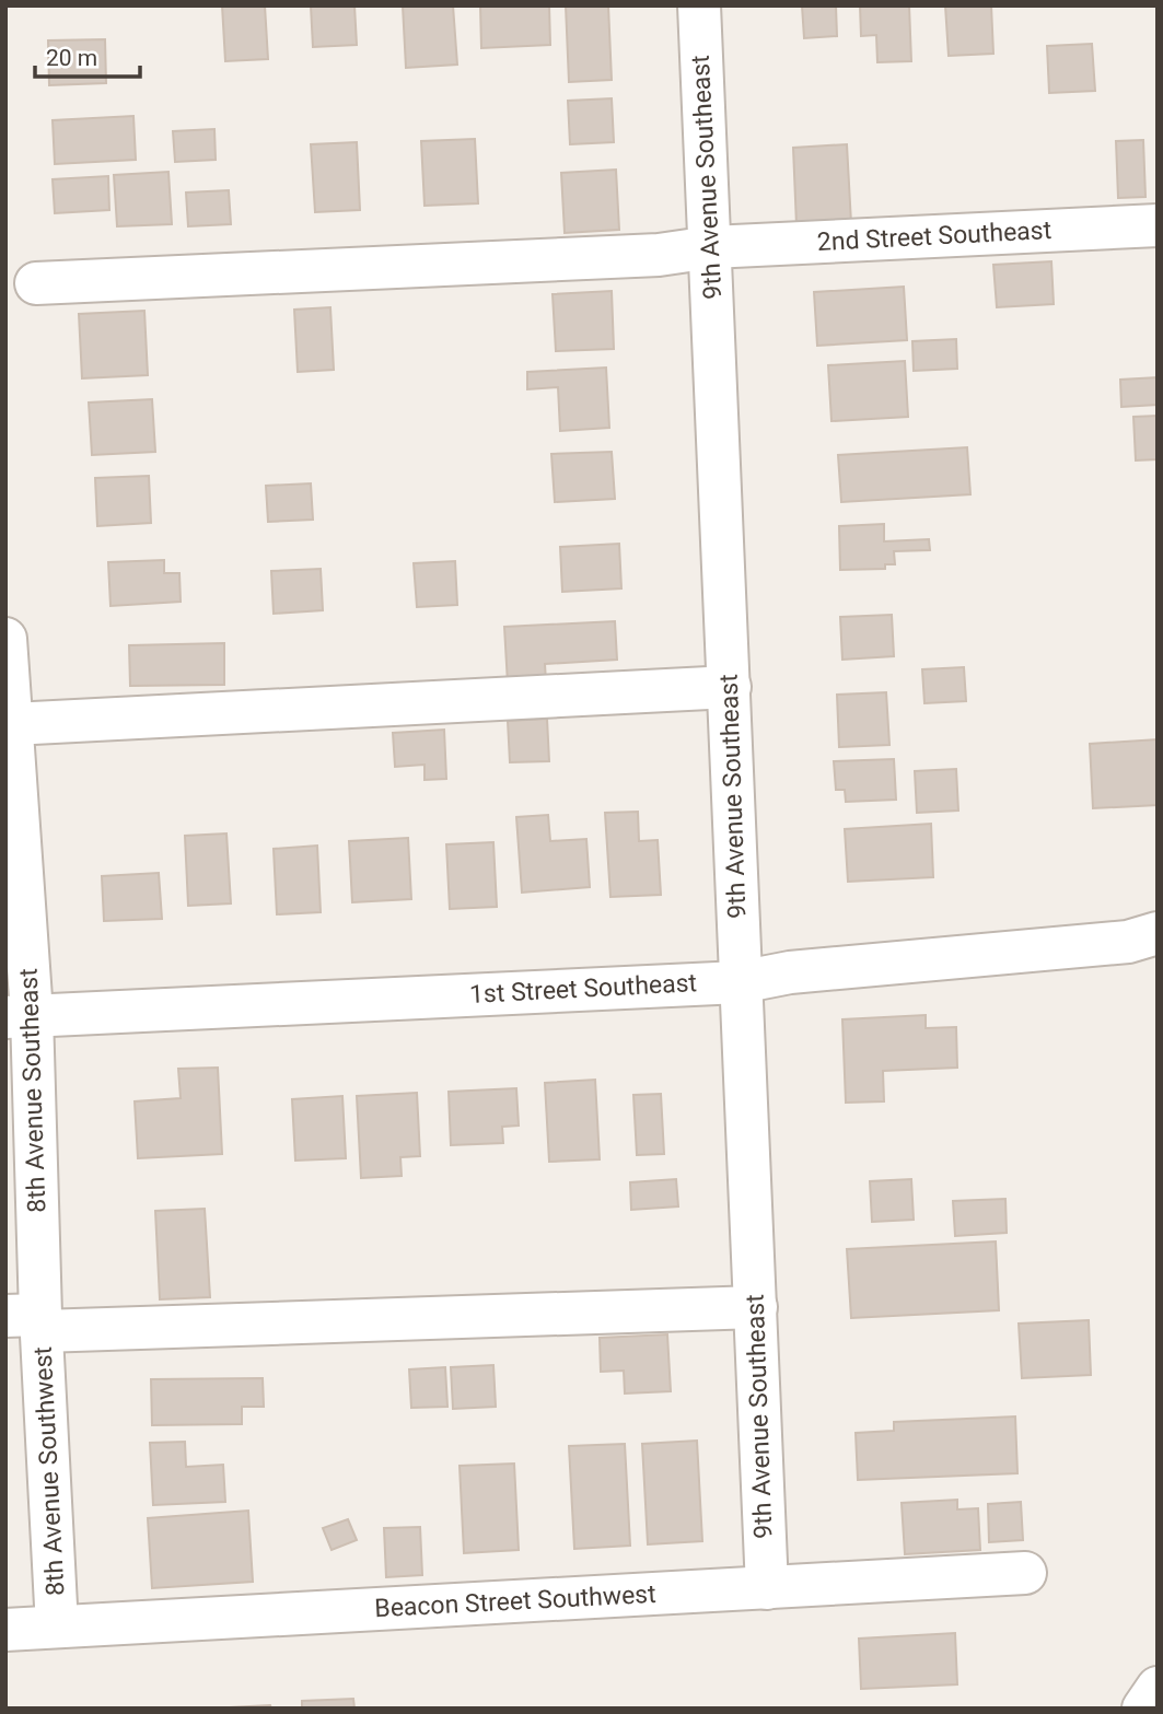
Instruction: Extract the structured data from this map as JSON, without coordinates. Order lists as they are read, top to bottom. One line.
{"streets":{"street":["9th Avenue Southeast","2nd Street Southeast","1st Street Southeast","8th Avenue Southeast","8th Avenue Southwest","Beacon Street Southwest"]},"crossings":[["9th Avenue Southeast","2nd Street Southeast"],["9th Avenue Southeast","1st Street Southeast"],["9th Avenue Southeast","Beacon Street Southwest"],["1st Street Southeast","8th Avenue Southeast"],["8th Avenue Southeast","8th Avenue Southwest"],["8th Avenue Southwest","Beacon Street Southwest"]],"scale_bar":"20 m"}
